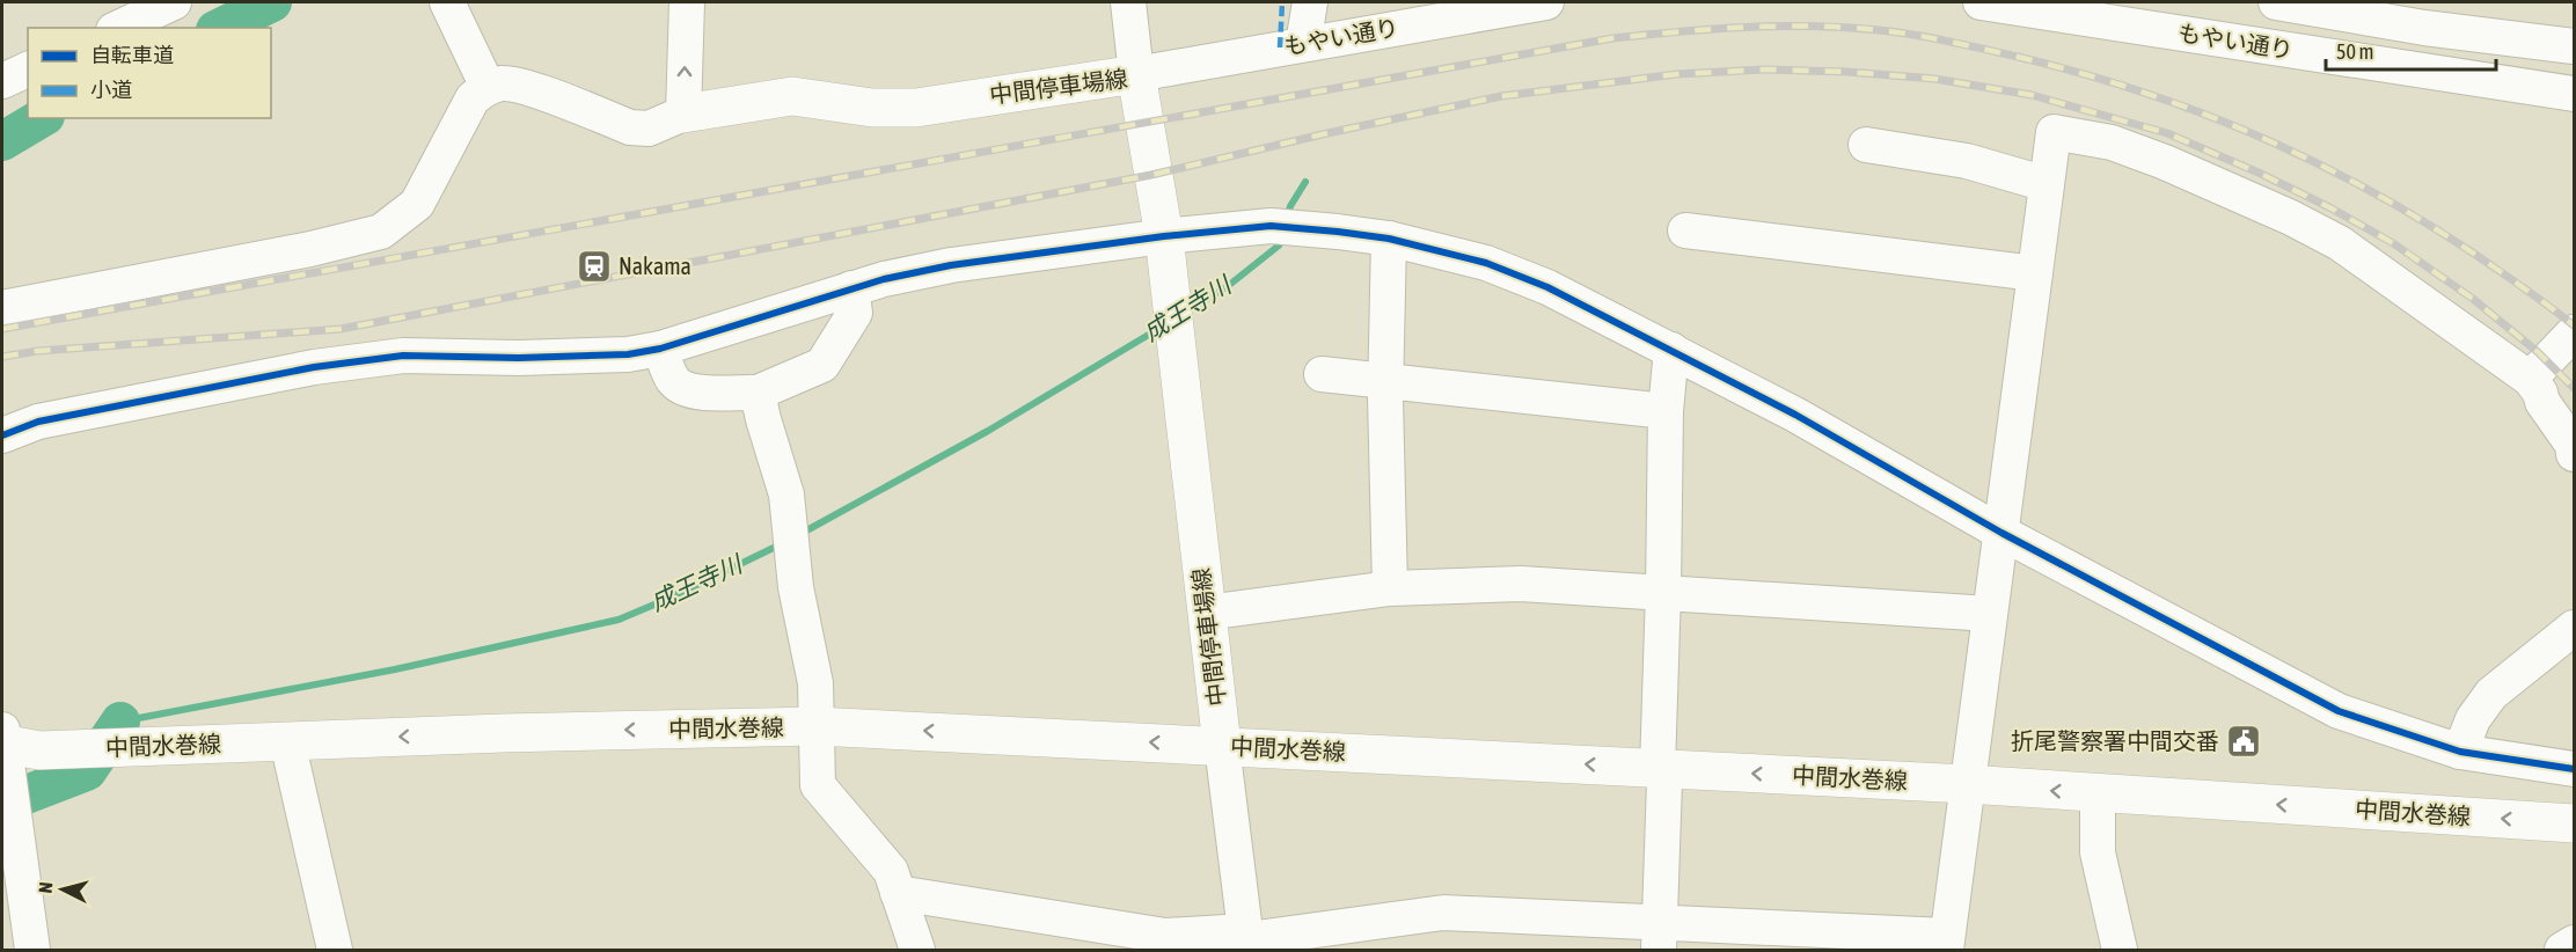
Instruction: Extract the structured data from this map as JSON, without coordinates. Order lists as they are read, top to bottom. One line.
{"streets":{"main road":["中間停車場線","中間水巻線"],"street":["もやい通り"]},"crossings":[["もやい通り","中間停車場線"],["中間停車場線","中間水巻線"]],"one_way":["中間水巻線"],"water":["成王寺川"],"places":{"station":["Nakama"],"public building":["折尾警察署中間交番"]},"legend":["自転車道","小道"],"scale_bar":"50 m","north":"left"}
